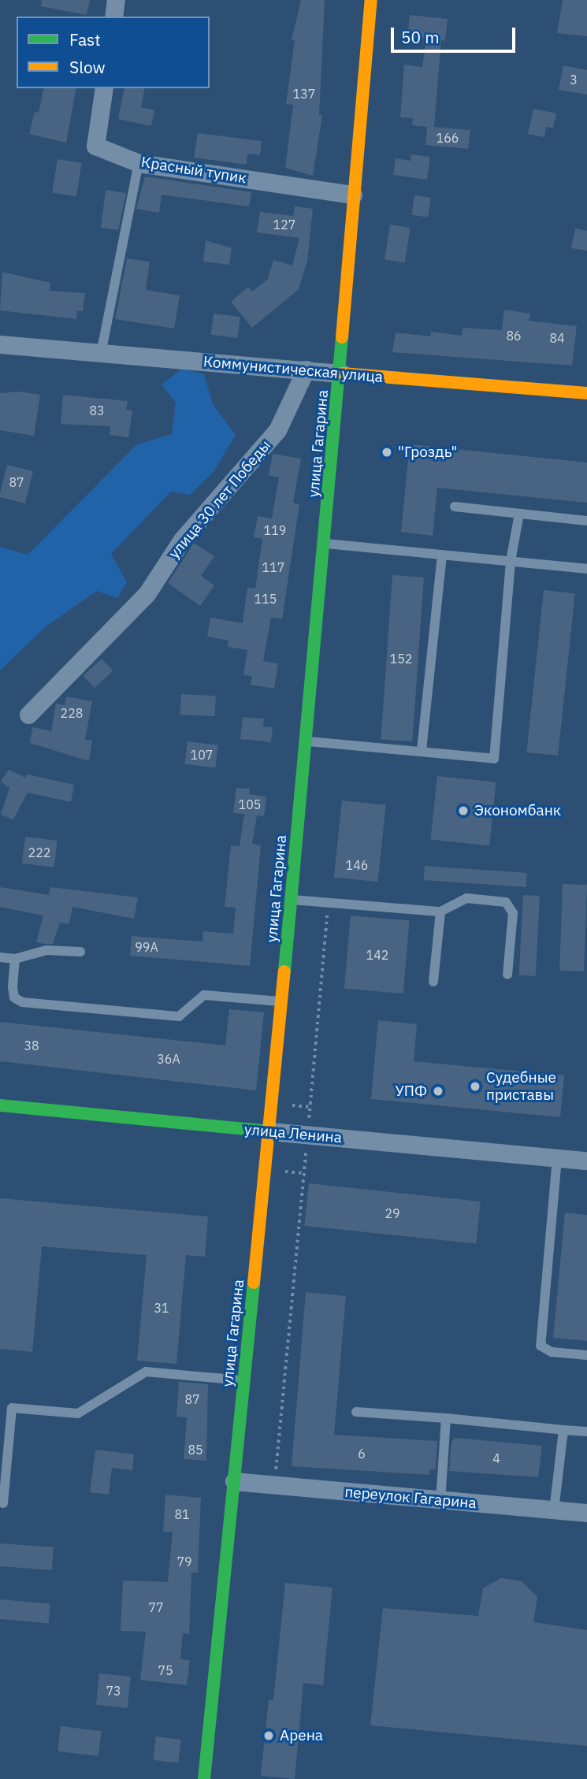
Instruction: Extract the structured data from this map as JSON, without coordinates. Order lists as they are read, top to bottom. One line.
{"streets":{"street":["Красный тупик","Коммунистическая улица","улица Гагарина","улица 30 лет Победы","улица Ленина","переулок Гагарина"]},"crossings":[["Красный тупик","улица Гагарина"],["Коммунистическая улица","улица Гагарина"],["Коммунистическая улица","улица 30 лет Победы"],["улица Гагарина","улица Ленина"],["улица Гагарина","переулок Гагарина"]],"places":["\"Гроздь\"","Экономбанк","Судебные приставы","УПФ","Арена"],"house_numbers":["3","137","166","127","86","84","83","87","119","117","115","152","228","107","105","222","146","99А","142","38","36А","29","31","87","85","6","4","81","79","77","75","73"],"legend":["Fast","Slow"],"scale_bar":"50 m"}
